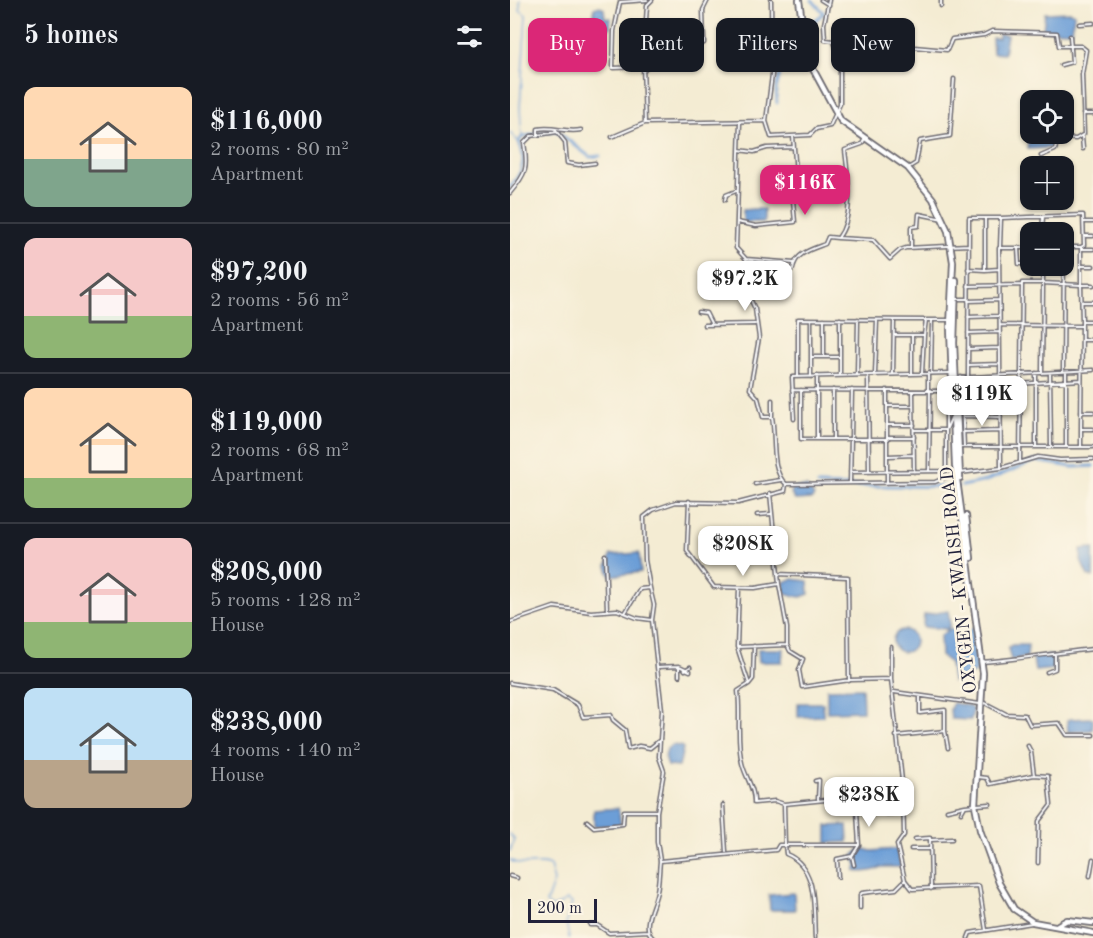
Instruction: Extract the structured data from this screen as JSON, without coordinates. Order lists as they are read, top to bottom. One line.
{"streets":{"main road":["OXYGEN - KWAISH ROAD"]},"scale_bar":"200 m","page":{"heading":"5 homes","chip":["Buy","Rent","Filters","New"],"list":[{"name":"$116,000","note":"2 rooms · 80 m² · Apartment"},{"name":"$97,200","note":"2 rooms · 56 m² · Apartment"},{"name":"$119,000","note":"2 rooms · 68 m² · Apartment"},{"name":"$208,000","note":"5 rooms · 128 m² · House"},{"name":"$238,000","note":"4 rooms · 140 m² · House"}],"map_buttons":["+","−"],"price":["$116K","$97.2K","$119K","$208K","$238K"],"scale":"200 m"}}
